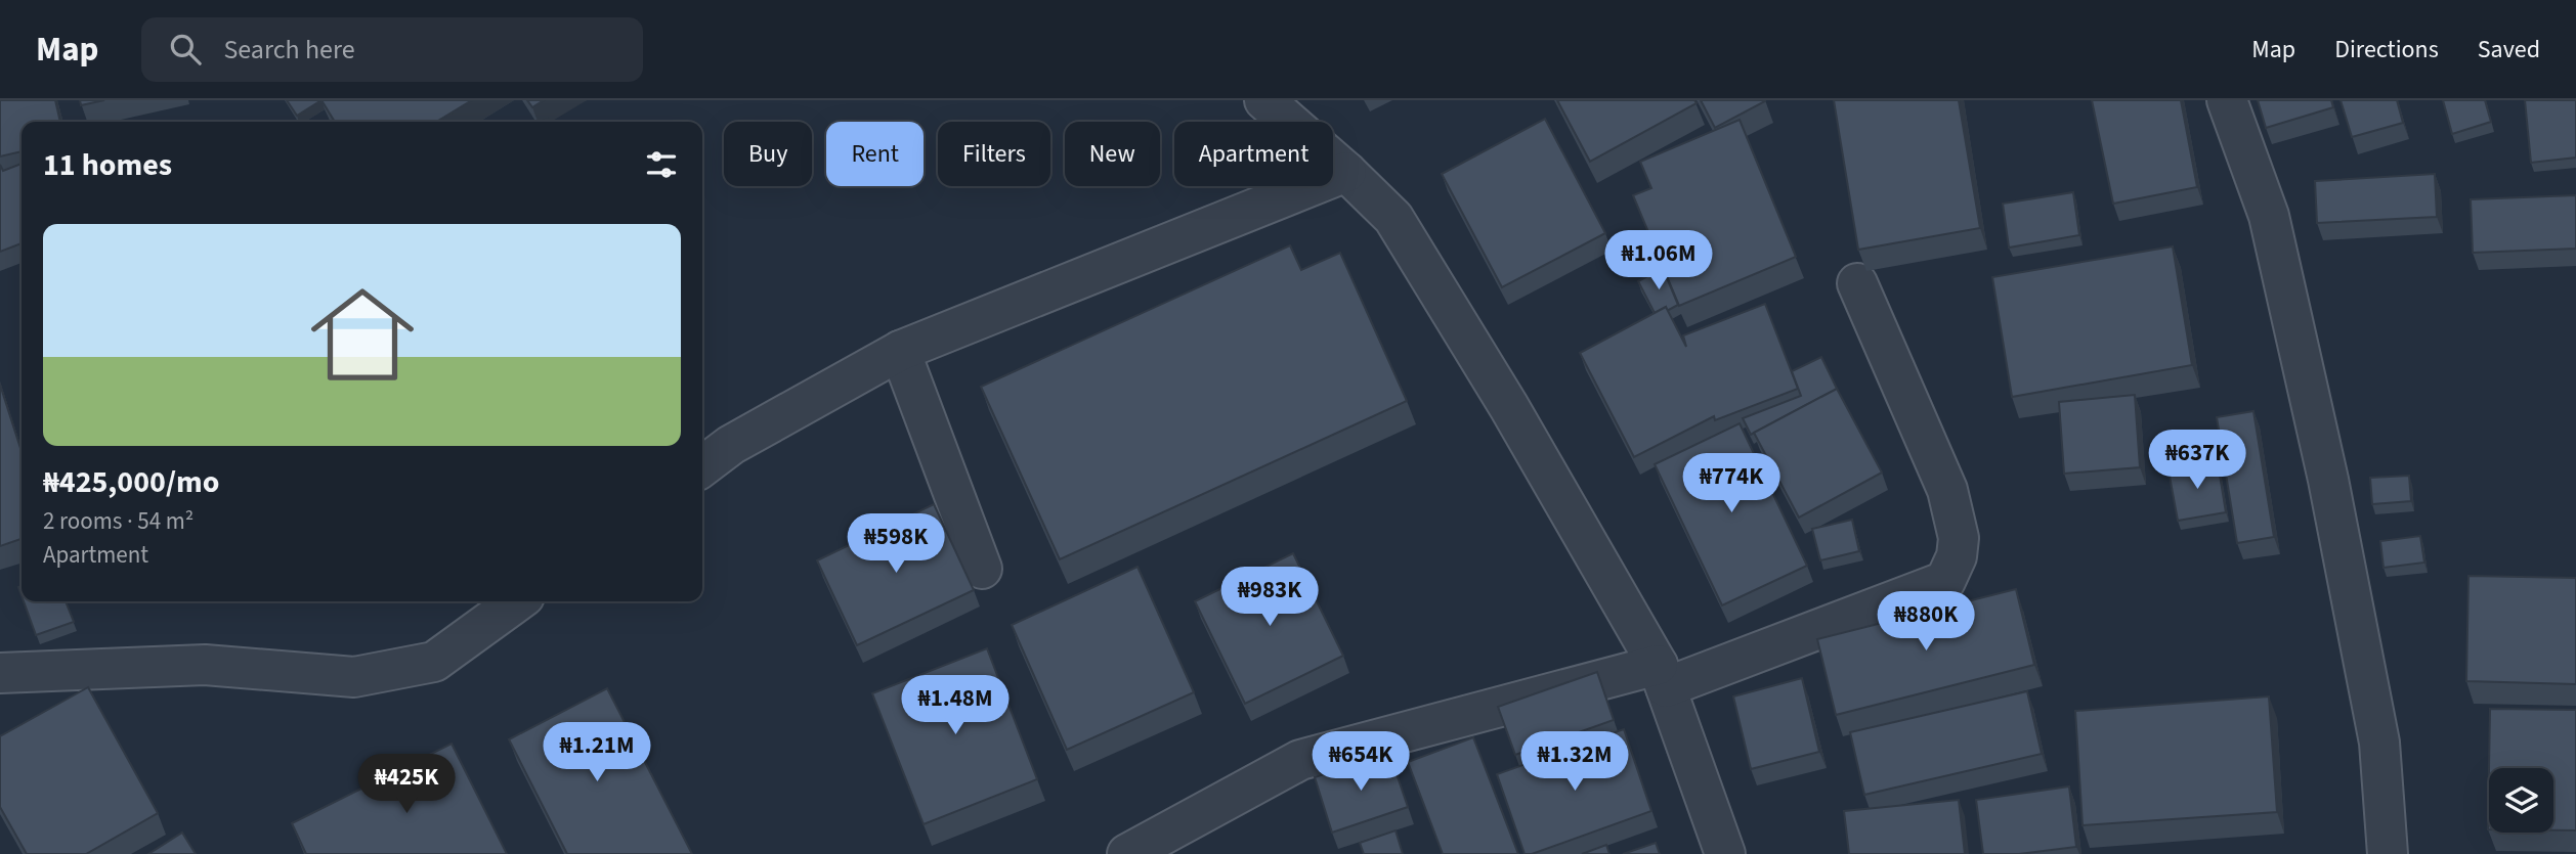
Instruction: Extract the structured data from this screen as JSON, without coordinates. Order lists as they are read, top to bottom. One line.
{"page":{"header":"Map","search":"Search here","nav":["Map","Directions","Saved"],"chip":["Buy","Rent","Filters","New","Apartment"],"heading":"11 homes","list":[{"name":"₦425,000/mo","note":"2 rooms · 54 m² · Apartment"}],"price":["₦1.06M","₦637K","₦774K","₦598K","₦983K","₦880K","₦1.48M","₦1.21M","₦654K","₦1.32M","₦425K"]}}
